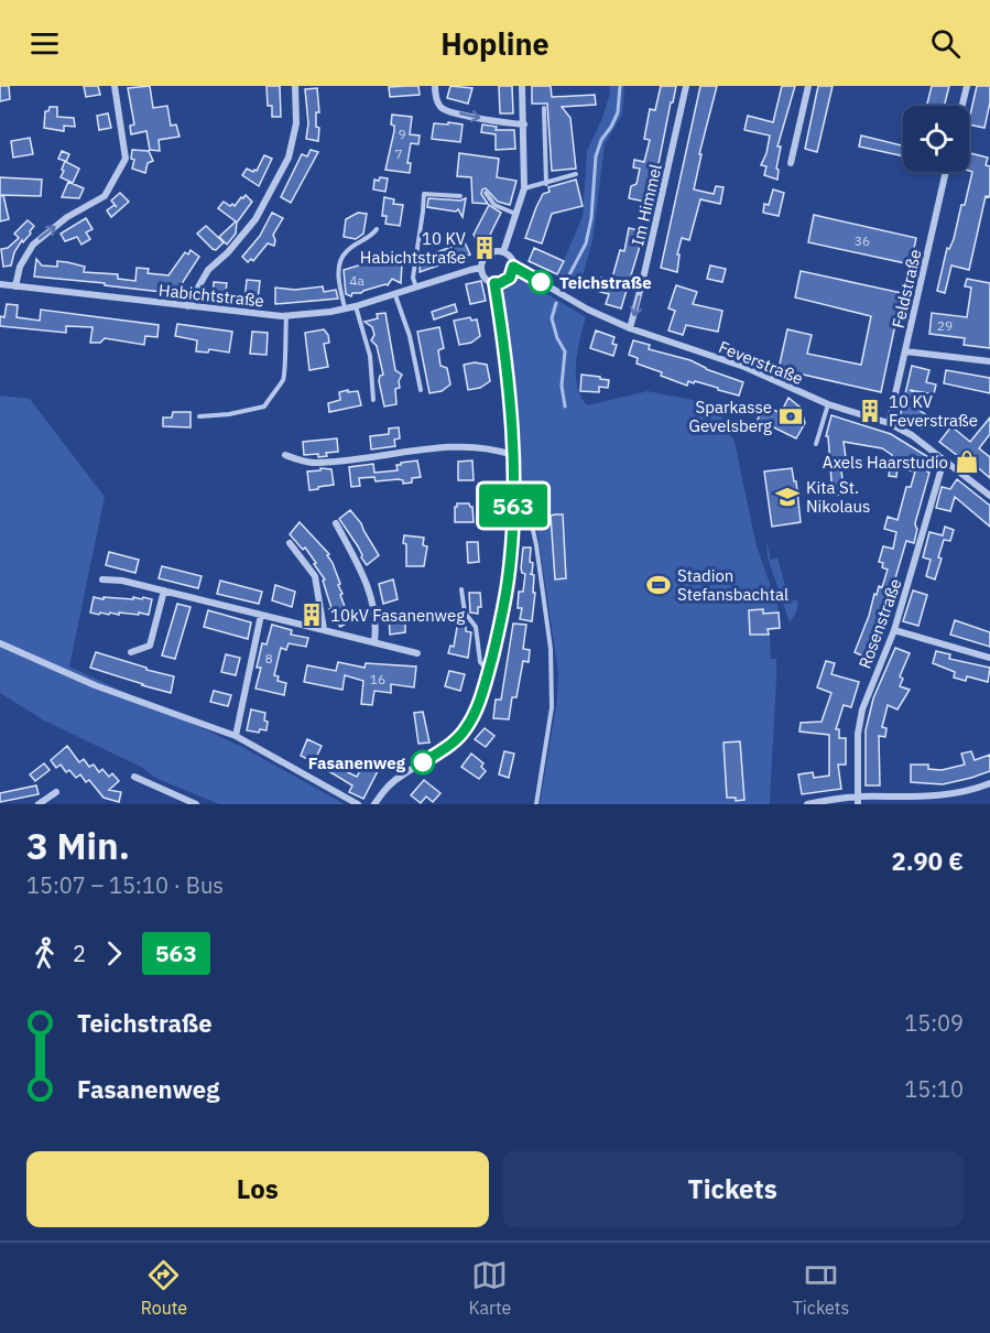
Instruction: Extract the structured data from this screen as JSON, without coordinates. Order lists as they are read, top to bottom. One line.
{"streets":{"street":["Im Himmel","Feldstraße","Habichtstraße","Feverstraße","Rosenstraße"]},"crossings":[["Im Himmel","Feverstraße"],["Feldstraße","Feverstraße"],["Habichtstraße","Feverstraße"],["Feverstraße","Rosenstraße"]],"one_way":["Im Himmel"],"places":{"building":["10 KV Habichtstraße","10 KV Feverstraße","10kV Fasanenweg"],"other":["Teichstraße","Fasanenweg"],"bank":["Sparkasse Gevelsberg"],"shop":["Axels Haarstudio"],"school or university":["Kita St. Nikolaus"],"sports":["Stadion Stefansbachtal"]},"lines":["bus line 563"],"house_numbers":["9","7","36","4a","29","8","16"],"page":{"header":"Hopline","on_map":"563","heading":["3 Min.","15:07 – 15:10 · Bus","2.90 €"],"legs":["2","563"],"list":[{"name":"Teichstraße","value":"15:09"},{"name":"Fasanenweg","value":"15:10"}],"buttons":["Los","Tickets"],"tabs":["Route","Karte","Tickets"]}}
